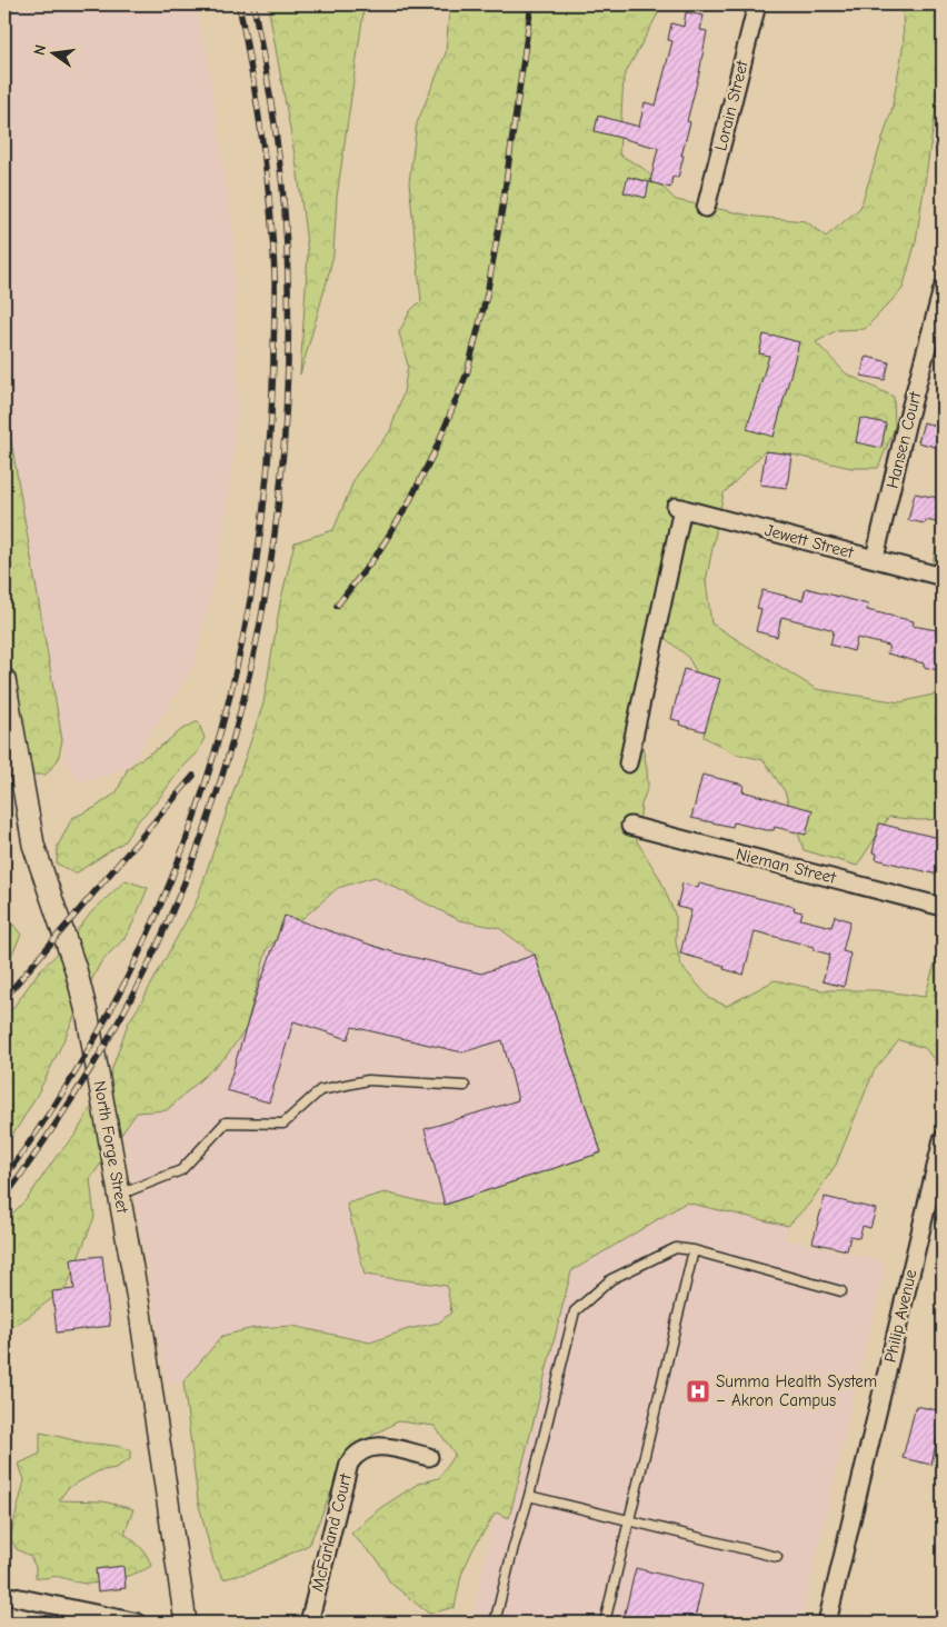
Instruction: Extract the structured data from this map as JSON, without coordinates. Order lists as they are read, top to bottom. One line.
{"streets":{"street":["Lorain Street","Hansen Court","Jewett Street","Nieman Street","North Forge Street","Philip Avenue","McFarland Court"]},"crossings":[["Hansen Court","Jewett Street"]],"places":{"hospital":["Summa Health System – Akron Campus"]},"north":"left"}
